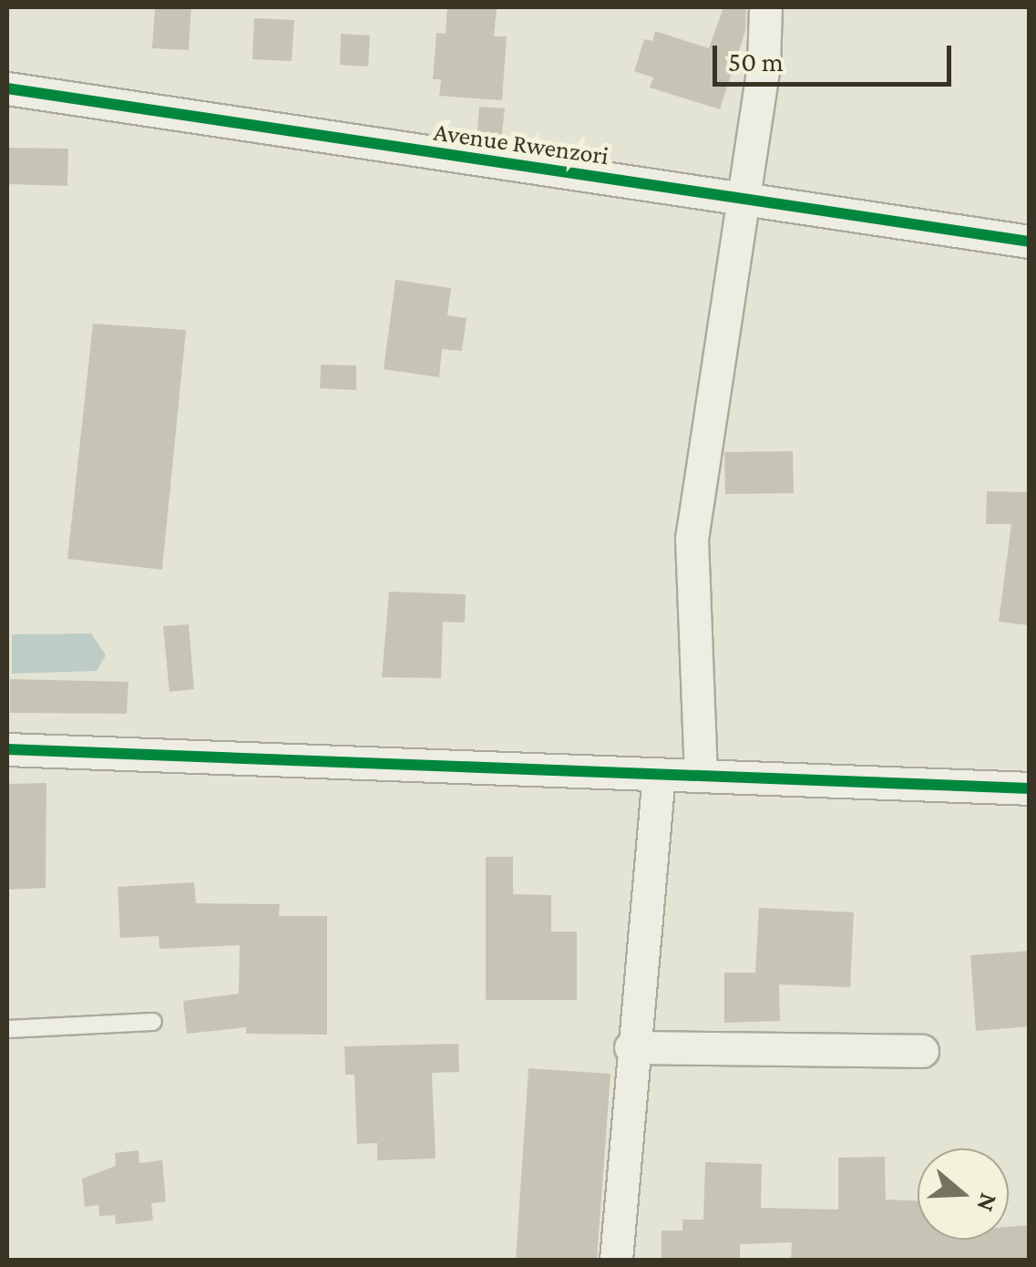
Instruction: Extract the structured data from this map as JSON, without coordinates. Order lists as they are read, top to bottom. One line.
{"streets":{"street":["Avenue Rwenzori"]},"scale_bar":"50 m","north":"right"}
